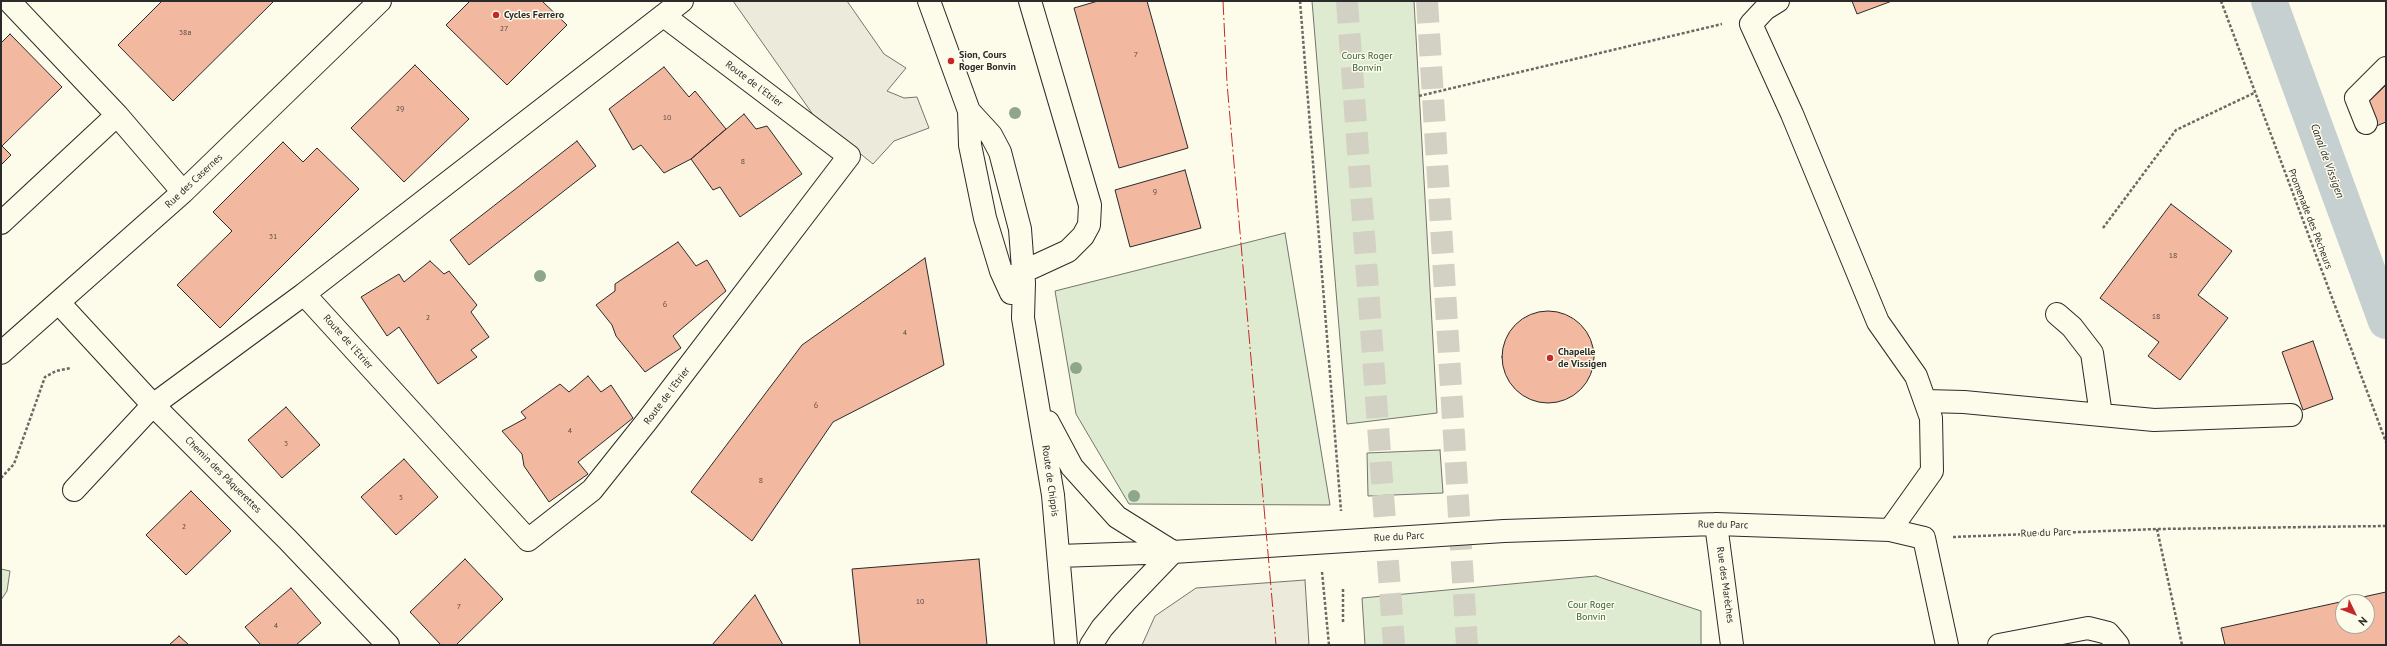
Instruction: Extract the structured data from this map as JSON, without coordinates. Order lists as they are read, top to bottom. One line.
{"streets":{"street":["Route de l'Etrier","Rue des Casernes","Chemin des Pâquerettes","Route de Chippis","Rue du Parc","Rue des Marèches"],"path":["Promenade des Pêcheurs"]},"crossings":[["Rue des Casernes","Chemin des Pâquerettes"],["Route de Chippis","Rue du Parc"],["Rue du Parc","Rue des Marèches"]],"water":["Canal de Vissigen"],"parks":["Cours Roger Bonvin","Cour Roger Bonvin"],"places":["Cycles Ferrero","Sion, Cours Roger Bonvin","Chapelle de Vissigen"],"house_numbers":["27","38a","7","29","10","8","9","31","18","6","18","2","4","6","4","3","8","5","2","10","7","4"],"north":"bottom right"}
